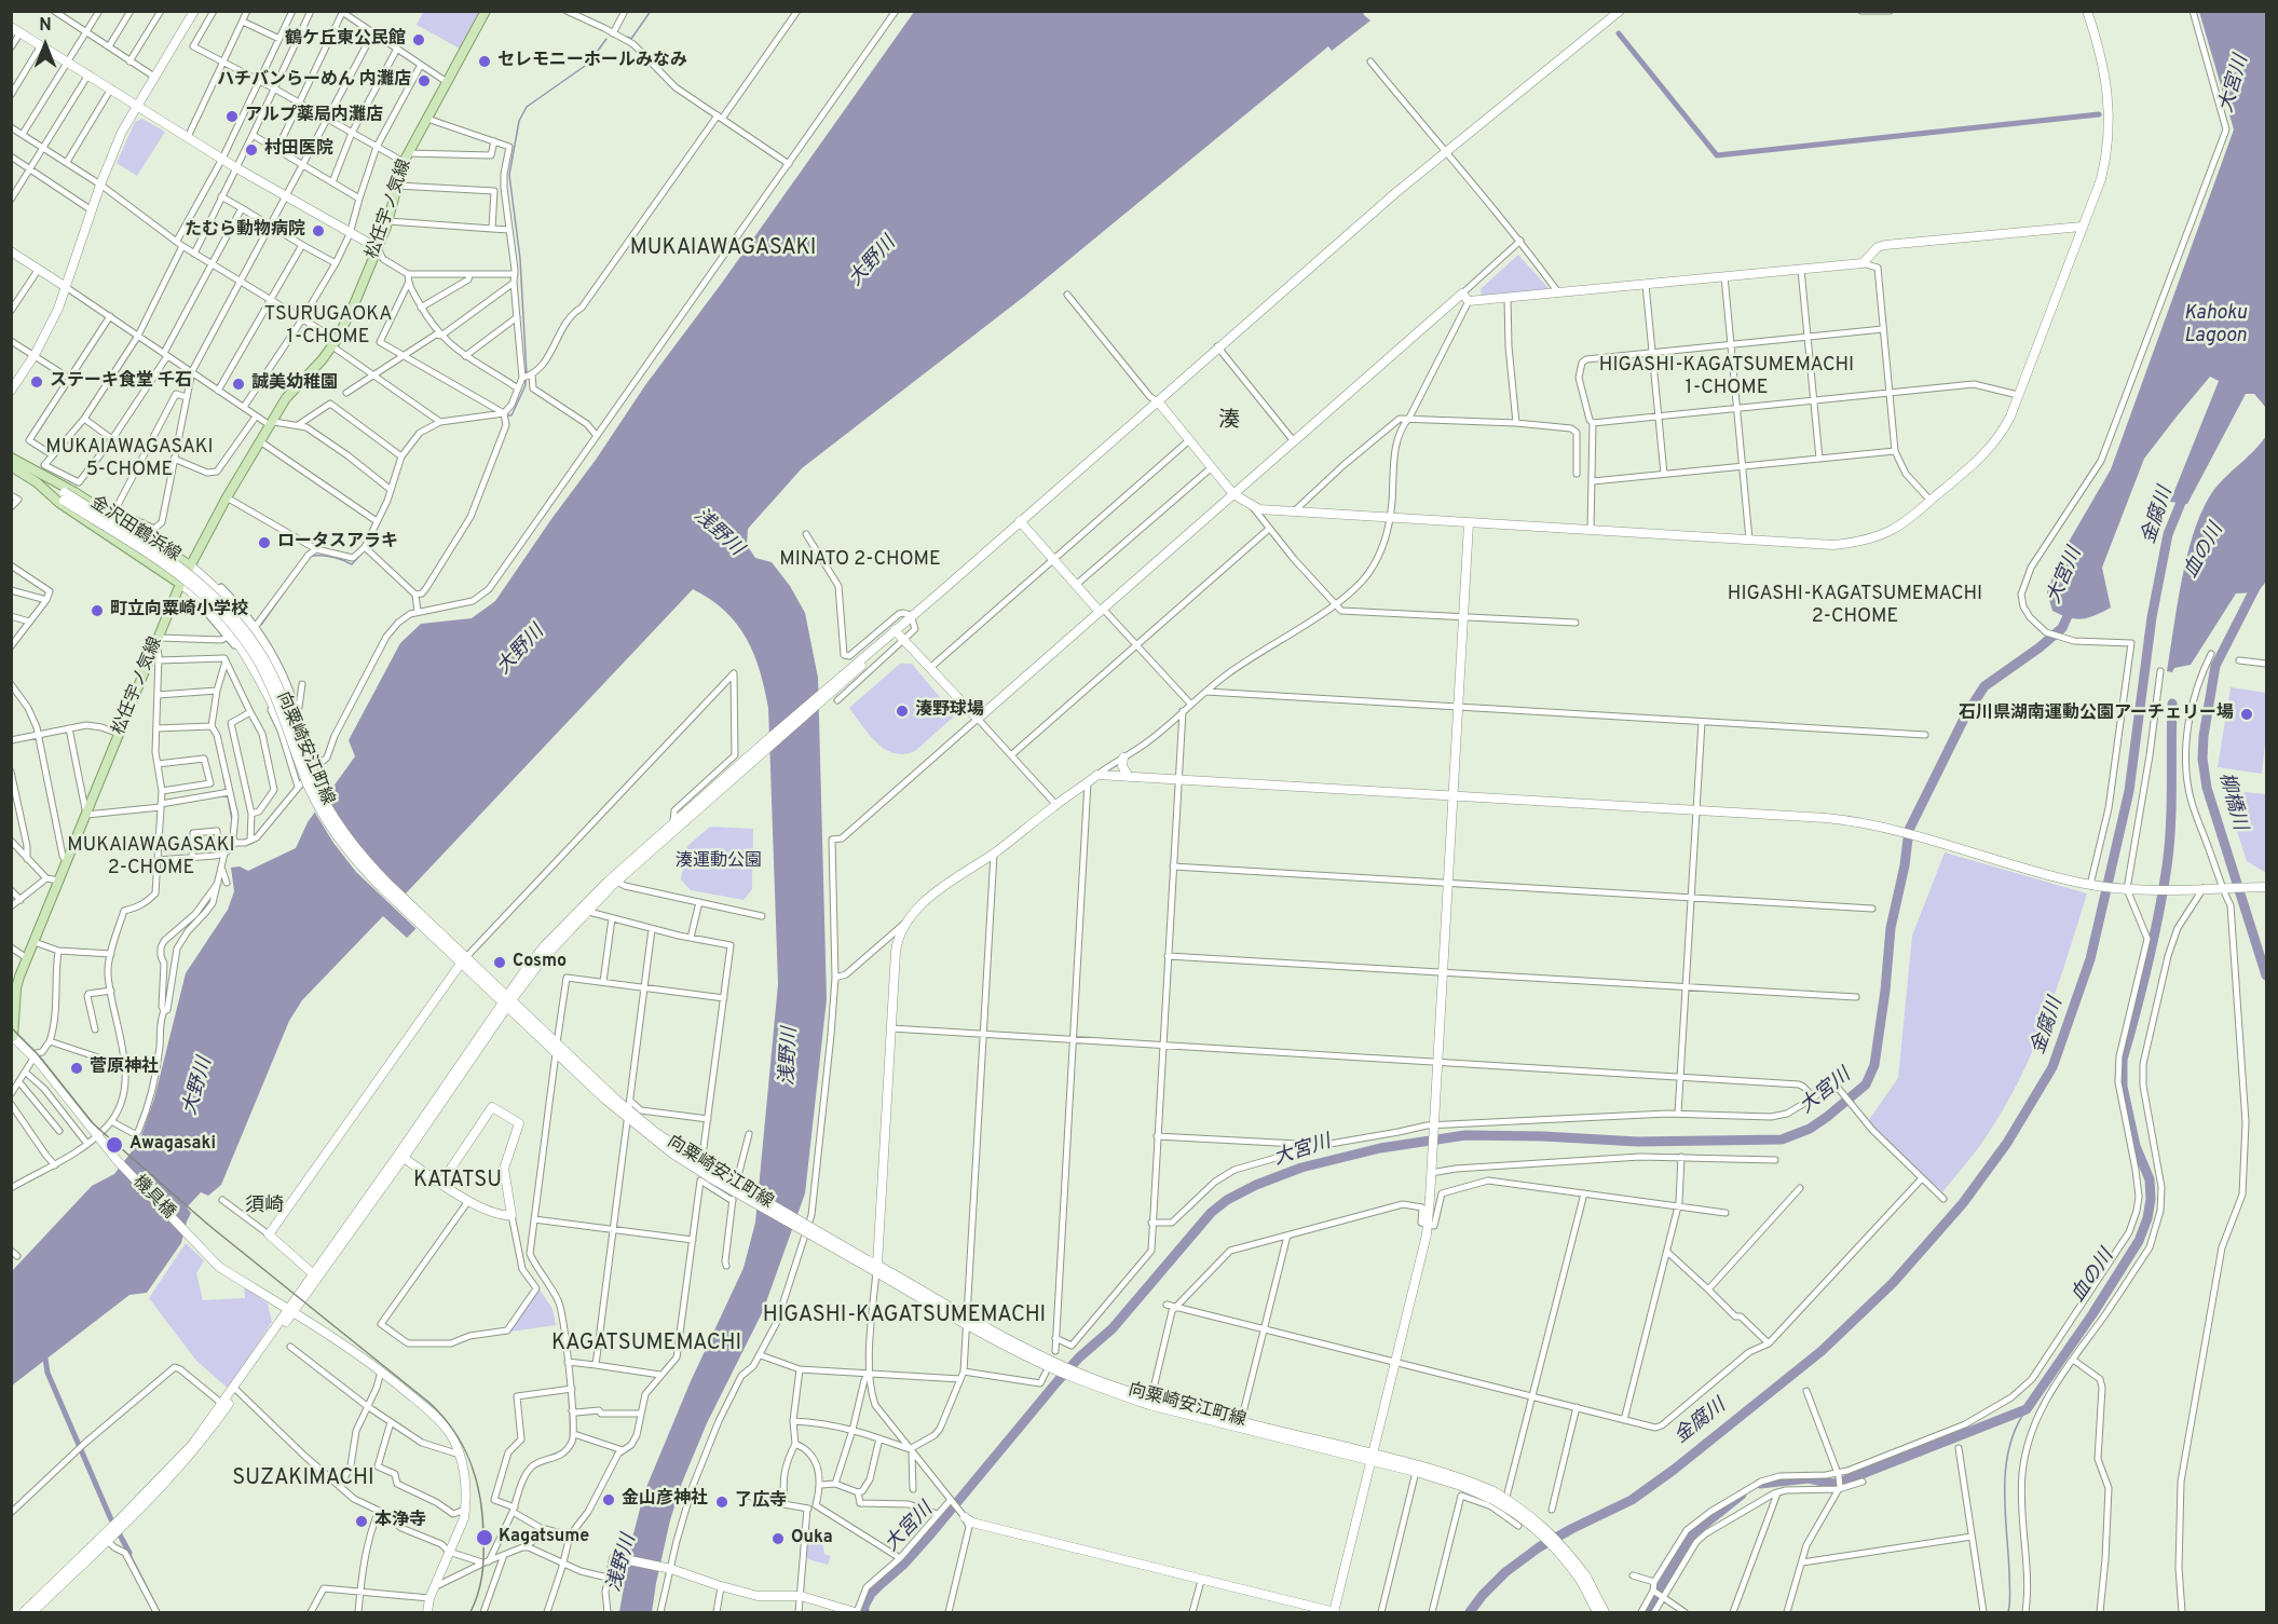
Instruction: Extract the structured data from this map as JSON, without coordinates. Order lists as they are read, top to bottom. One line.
{"streets":{"main road":["松任宇ノ気線","金沢田鶴浜線"],"street":["向粟崎安江町線","機具橋"]},"crossings":[["松任宇ノ気線","金沢田鶴浜線"],["松任宇ノ気線","機具橋"],["金沢田鶴浜線","向粟崎安江町線"]],"districts":["MUKAIAWAGASAKI","TSURUGAOKA 1-CHOME","HIGASHI-KAGATSUMEMACHI 1-CHOME","湊","MUKAIAWAGASAKI 5-CHOME","MINATO 2-CHOME","HIGASHI-KAGATSUMEMACHI 2-CHOME","MUKAIAWAGASAKI 2-CHOME","KATATSU","須崎","HIGASHI-KAGATSUMEMACHI","KAGATSUMEMACHI","SUZAKIMACHI"],"water":["大宮川","大野川","Kahoku Lagoon","金腐川","浅野川","血の川","柳橋川"],"parks":["湊運動公園"],"places":["鶴ケ丘東公民館","セレモニーホールみなみ","ハチバンらーめん 内灘店","アルプ薬局内灘店","村田医院","たむら動物病院","ステーキ食堂 千石","誠美幼稚園","ロータスアラキ","町立向粟崎小学校","湊野球場","石川県湖南運動公園アーチェリー場","Cosmo","菅原神社","Awagasaki","金山彦神社","了広寺","本浄寺","Kagatsume","Ouka"],"north":"top"}
